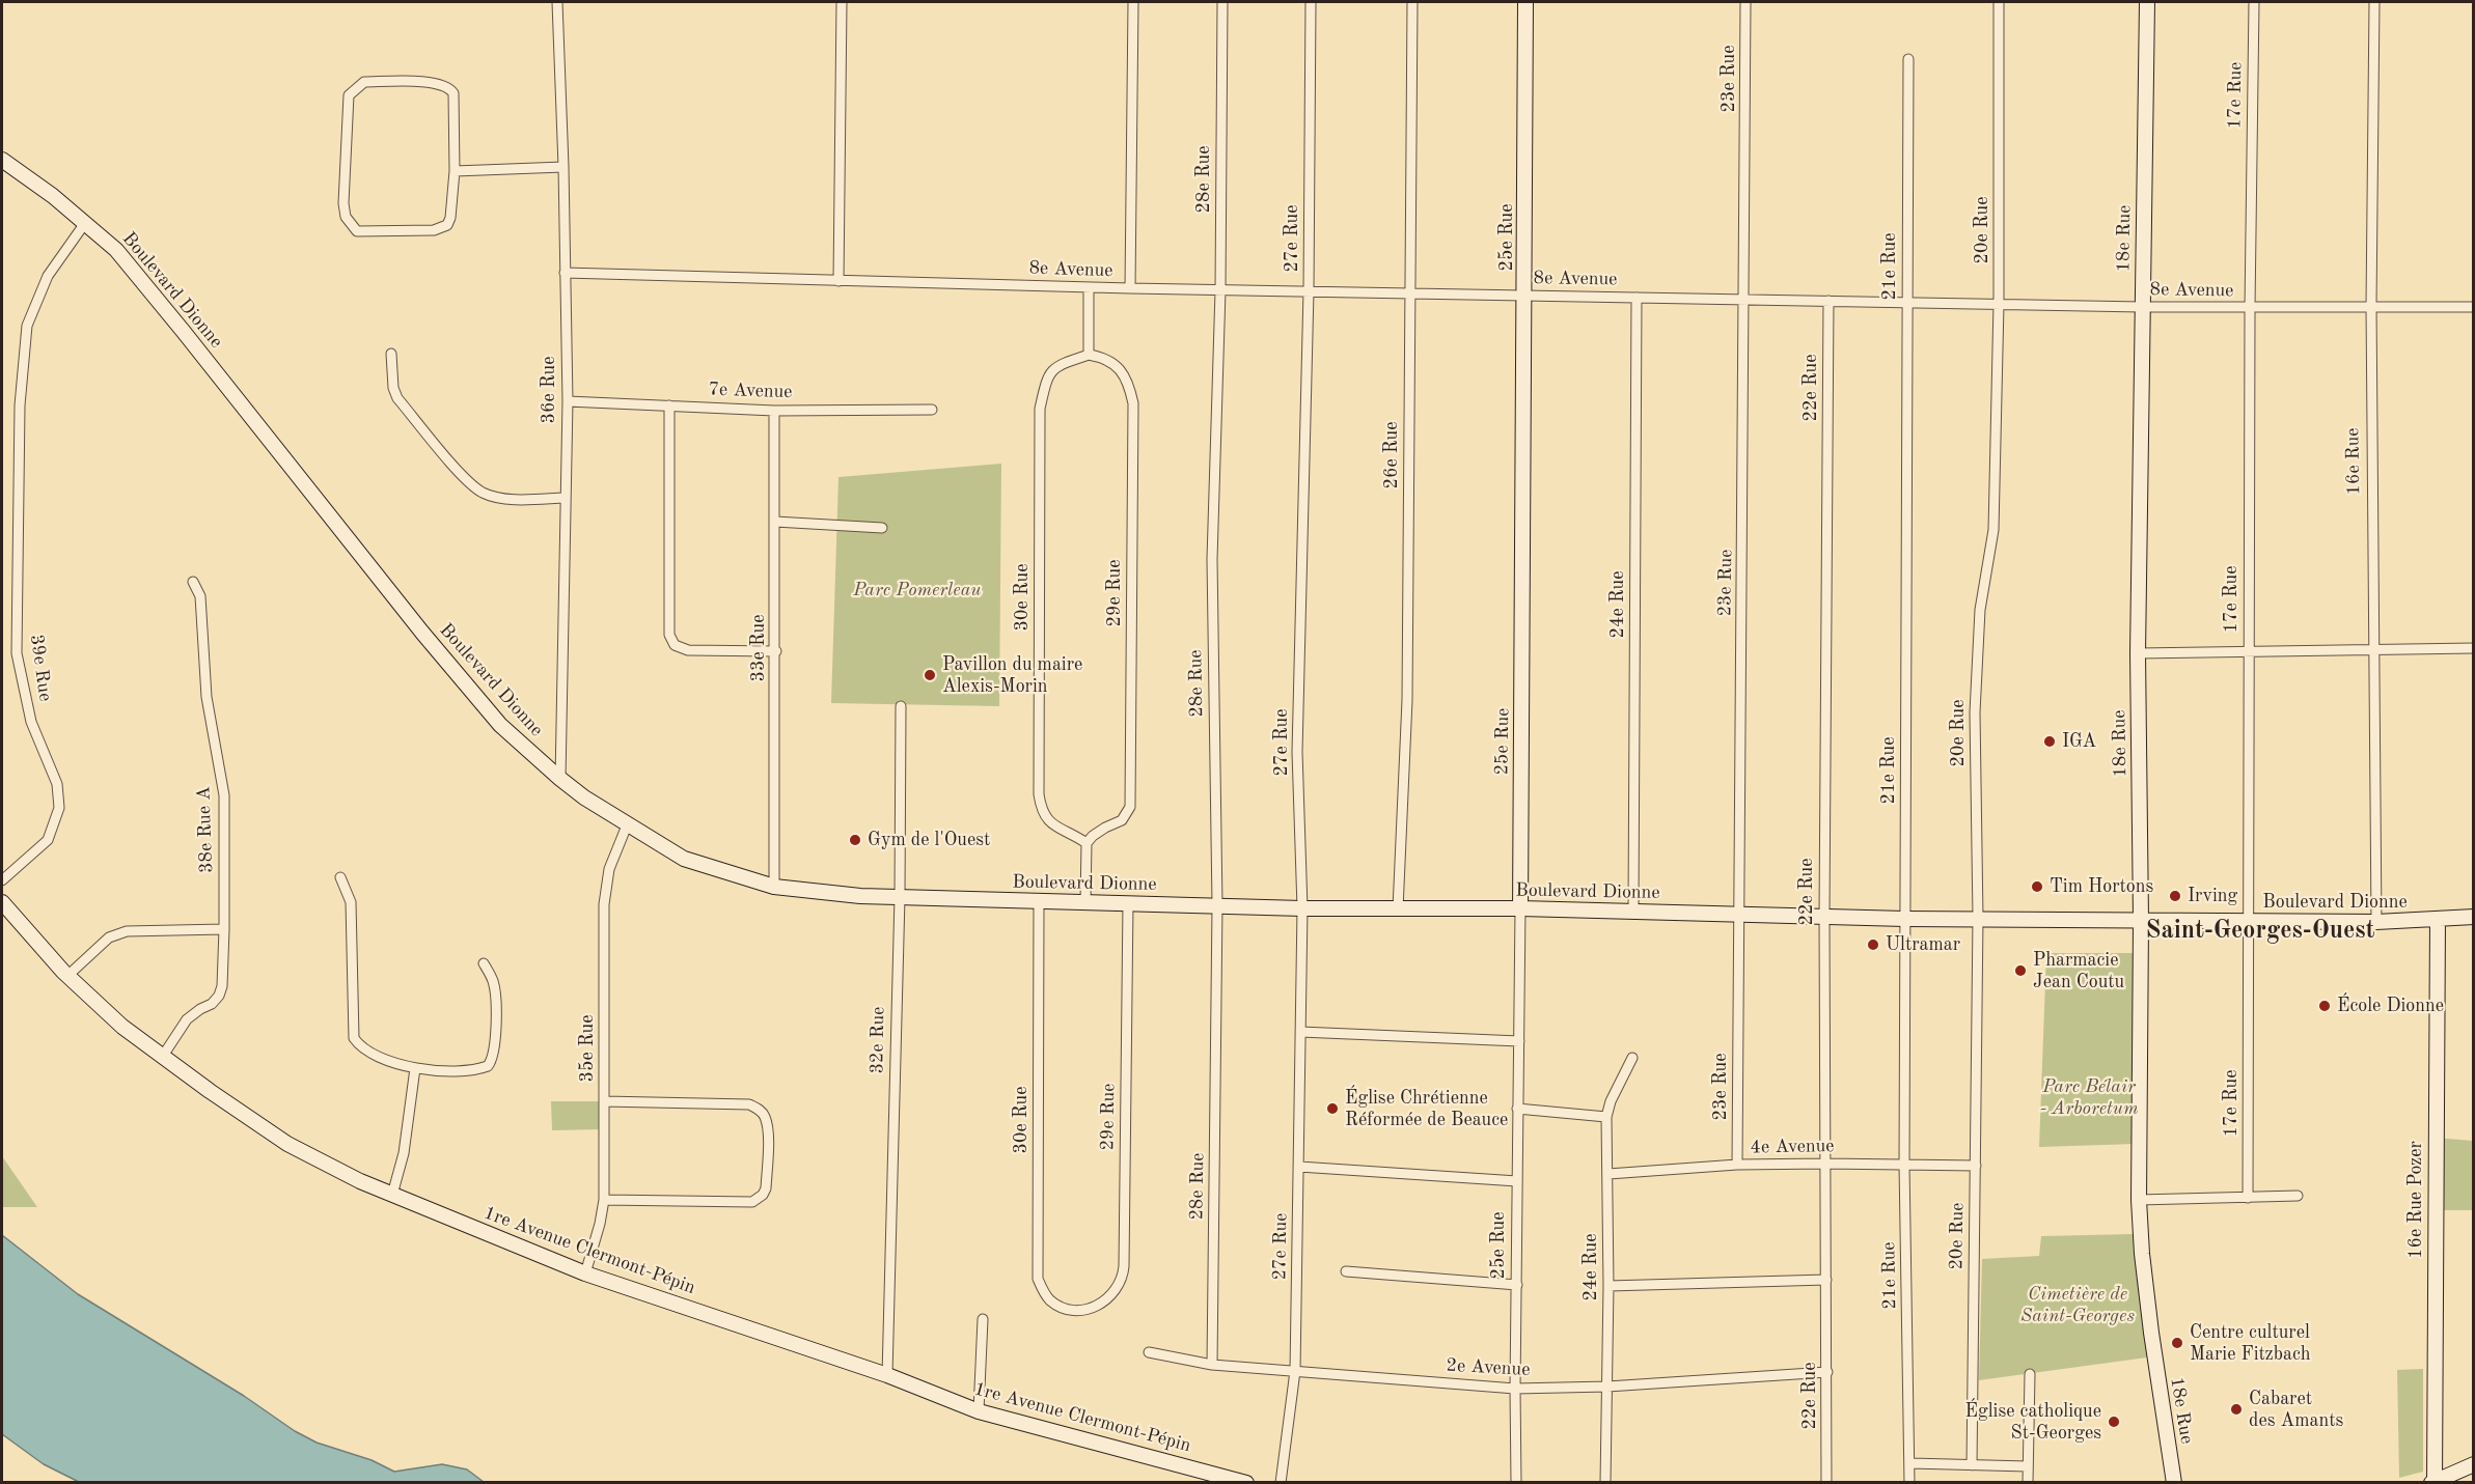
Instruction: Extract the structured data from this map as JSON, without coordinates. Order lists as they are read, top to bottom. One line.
{"streets":{"street":["23e Rue","17e Rue","28e Rue","20e Rue","25e Rue","27e Rue","18e Rue","21e Rue","8e Avenue","Boulevard Dionne","22e Rue","36e Rue","7e Avenue","26e Rue","16e Rue","29e Rue","30e Rue","24e Rue","33e Rue","39e Rue","38e Rue A","32e Rue","35e Rue","4e Avenue","16e Rue Pozer","1re Avenue Clermont-Pépin","2e Avenue"]},"crossings":[["23e Rue","8e Avenue"],["23e Rue","Boulevard Dionne"],["23e Rue","4e Avenue"],["17e Rue","8e Avenue"],["17e Rue","Boulevard Dionne"],["28e Rue","8e Avenue"],["28e Rue","Boulevard Dionne"],["28e Rue","2e Avenue"],["20e Rue","8e Avenue"],["20e Rue","Boulevard Dionne"],["20e Rue","4e Avenue"],["25e Rue","8e Avenue"],["25e Rue","Boulevard Dionne"],["25e Rue","2e Avenue"],["27e Rue","8e Avenue"],["27e Rue","Boulevard Dionne"],["27e Rue","2e Avenue"],["18e Rue","8e Avenue"],["18e Rue","Boulevard Dionne"],["21e Rue","8e Avenue"],["21e Rue","Boulevard Dionne"],["21e Rue","4e Avenue"],["8e Avenue","22e Rue"],["8e Avenue","36e Rue"],["8e Avenue","26e Rue"],["8e Avenue","16e Rue"],["8e Avenue","24e Rue"],["Boulevard Dionne","22e Rue"],["Boulevard Dionne","36e Rue"],["Boulevard Dionne","26e Rue"],["Boulevard Dionne","16e Rue"],["Boulevard Dionne","29e Rue"],["Boulevard Dionne","30e Rue"],["Boulevard Dionne","24e Rue"],["Boulevard Dionne","33e Rue"],["Boulevard Dionne","39e Rue"],["Boulevard Dionne","32e Rue"],["Boulevard Dionne","35e Rue"],["Boulevard Dionne","16e Rue Pozer"],["22e Rue","4e Avenue"],["22e Rue","2e Avenue"],["36e Rue","7e Avenue"],["7e Avenue","33e Rue"],["29e Rue","30e Rue"],["24e Rue","4e Avenue"],["24e Rue","2e Avenue"],["38e Rue A","1re Avenue Clermont-Pépin"],["32e Rue","1re Avenue Clermont-Pépin"],["35e Rue","1re Avenue Clermont-Pépin"]],"districts":["Saint-Georges-Ouest"],"parks":["Parc Pomerleau","Parc Bélair - Arboretum","Cimetière de Saint-Georges"],"places":["Pavillon du maire Alexis-Morin","IGA","Gym de l'Ouest","Tim Hortons","Irving","Ultramar","Pharmacie Jean Coutu","École Dionne","Église Chrétienne Réformée de Beauce","Centre culturel Marie Fitzbach","Cabaret des Amants","Église catholique St-Georges"]}
